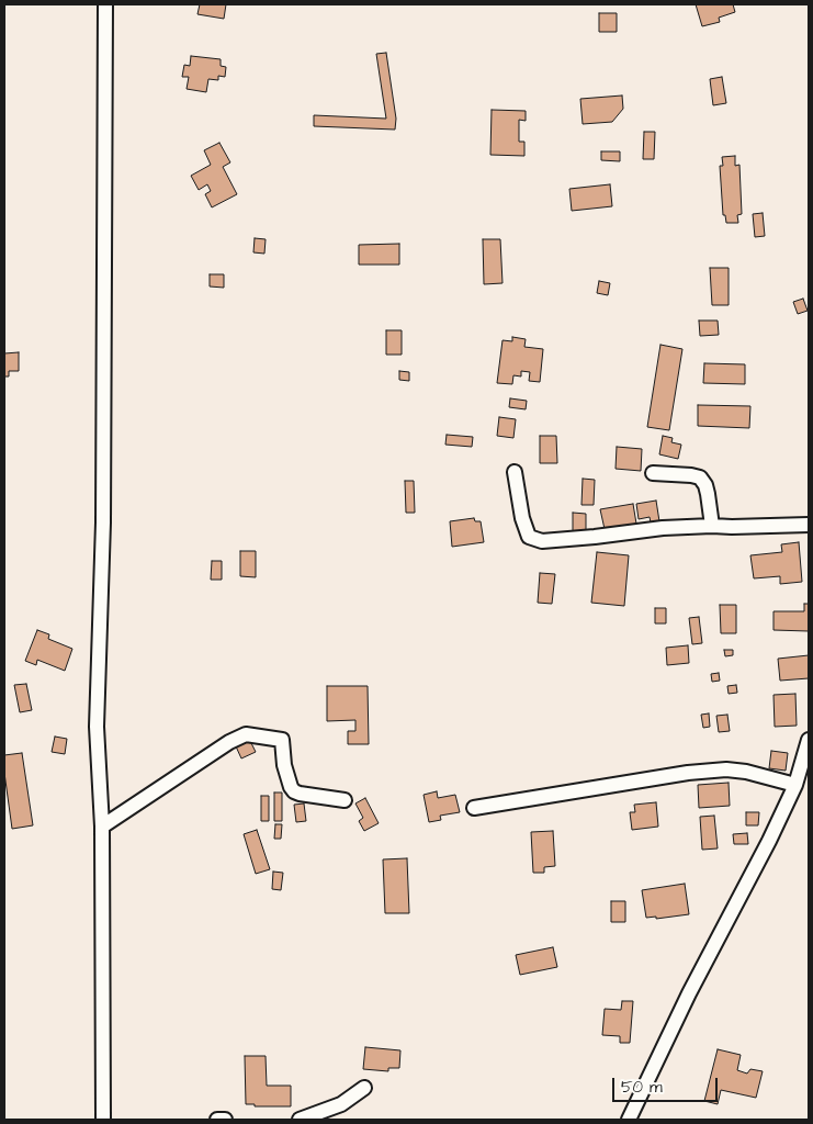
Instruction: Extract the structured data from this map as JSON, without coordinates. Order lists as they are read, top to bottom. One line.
{"scale_bar":"50 m"}
